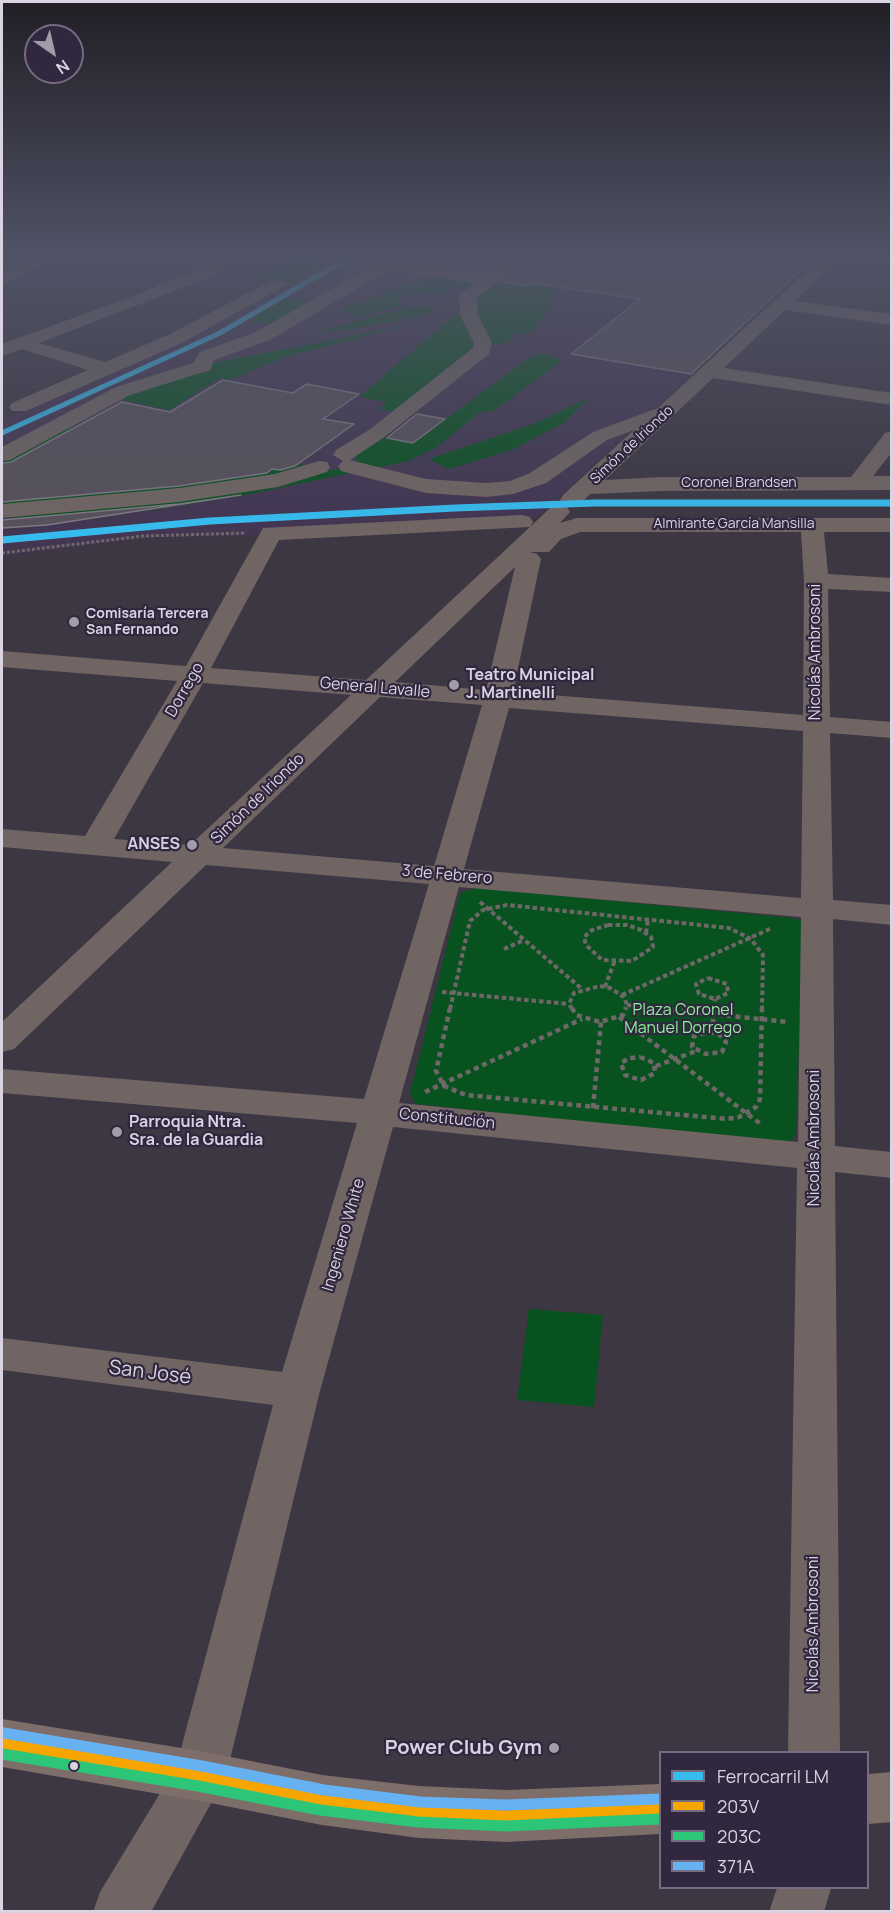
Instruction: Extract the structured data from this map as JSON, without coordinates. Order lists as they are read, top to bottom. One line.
{"streets":{"street":["Simón de Iriondo","Coronel Brandsen","Almirante García Mansilla","Nicolás Ambrosoni","General Lavalle","Dorrego","3 de Febrero","Constitución","Ingeniero White","San José"]},"crossings":[["Simón de Iriondo","Coronel Brandsen"],["Simón de Iriondo","Almirante García Mansilla"],["Simón de Iriondo","General Lavalle"],["Simón de Iriondo","3 de Febrero"],["Simón de Iriondo","Ingeniero White"],["Coronel Brandsen","Almirante García Mansilla"],["Almirante García Mansilla","Nicolás Ambrosoni"],["Nicolás Ambrosoni","General Lavalle"],["Nicolás Ambrosoni","3 de Febrero"],["Nicolás Ambrosoni","Constitución"],["General Lavalle","Dorrego"],["General Lavalle","Ingeniero White"],["Dorrego","3 de Febrero"],["3 de Febrero","Ingeniero White"],["Constitución","Ingeniero White"],["Ingeniero White","San José"]],"parks":["Plaza Coronel Manuel Dorrego"],"places":["Comisaría Tercera San Fernando","Teatro Municipal J. Martinelli","ANSES","Parroquia Ntra. Sra. de la Guardia","Power Club Gym"],"lines":["rail line LM","transit line 371A","transit line 203V","transit line 203C"],"legend":["Ferrocarril LM","203V","203C","371A"],"north":"bottom right"}
